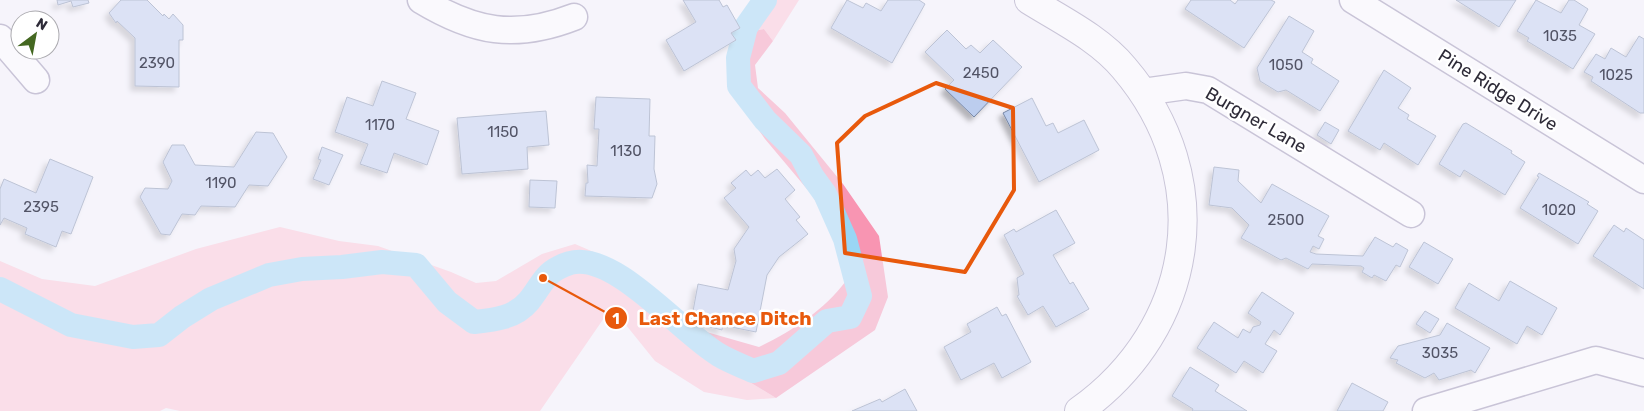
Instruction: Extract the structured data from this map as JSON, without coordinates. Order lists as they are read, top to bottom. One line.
{"streets":{"street":["Pine Ridge Drive","Burgner Lane"]},"places":["Last Chance Ditch"],"house_numbers":["1035","2390","1050","2450","1025","1170","1150","1130","1190","2395","1020","2500","3035"],"north":"top right"}
